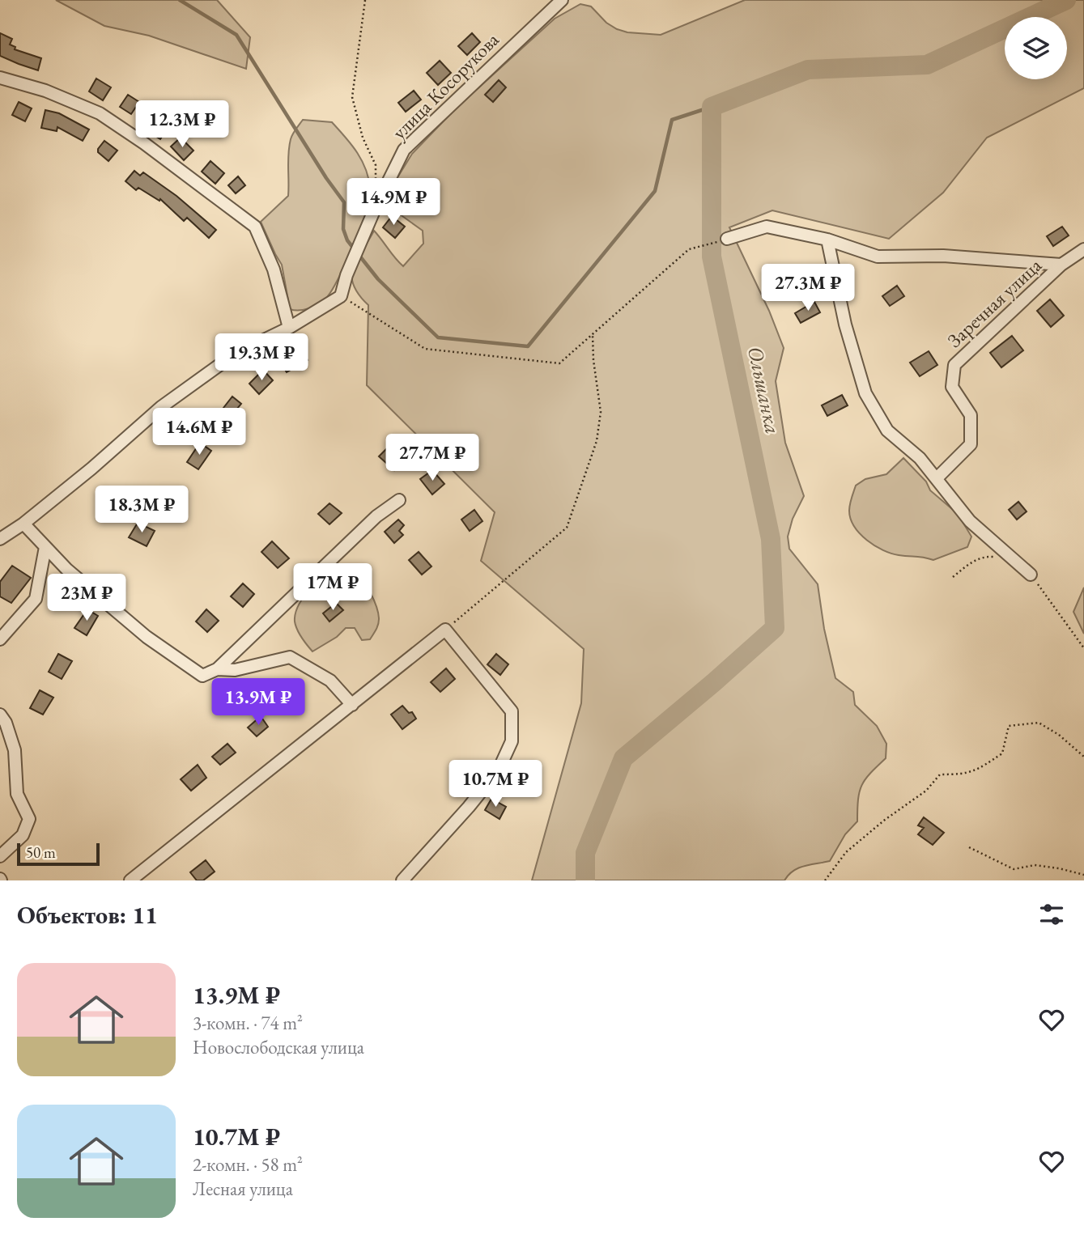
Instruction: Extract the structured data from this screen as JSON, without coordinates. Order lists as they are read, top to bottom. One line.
{"streets":{"street":["улица Косорукова","Заречная улица"]},"water":["Ольшанка"],"scale_bar":"50 m","page":{"price":["12.3M ₽","14.9M ₽","27.3M ₽","19.3M ₽","14.6M ₽","27.7M ₽","18.3M ₽","17M ₽","23M ₽","13.9M ₽","10.7M ₽"],"scale":"50 m","heading":"Объектов: 11","list":[{"name":"13.9M ₽","note":"3-комн. · 74 m² · Новослободская улица"},{"name":"10.7M ₽","note":"2-комн. · 58 m² · Лесная улица"}]}}
